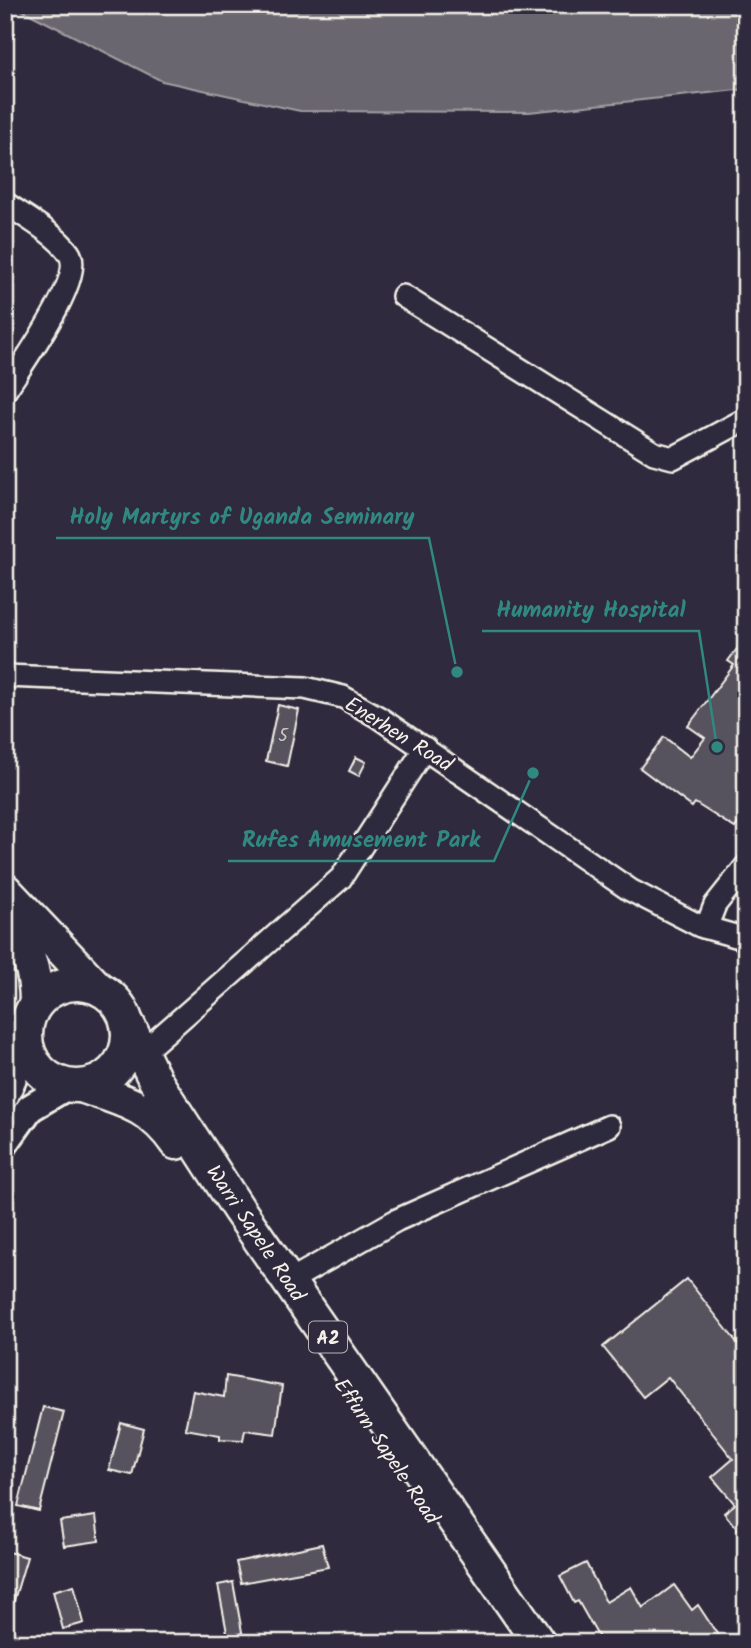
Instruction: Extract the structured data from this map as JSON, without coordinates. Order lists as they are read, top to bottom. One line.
{"streets":{"highway":["Warri Sapele Road","A2","Effurn Sapele Road"],"street":["Enerhen Road"]},"crossings":[["Warri Sapele Road","A2"],["Warri Sapele Road","Effurn Sapele Road"],["A2","Effurn Sapele Road"]],"places":["Holy Martyrs of Uganda Seminary","Humanity Hospital","Rufes Amusement Park"],"house_numbers":["5"]}
